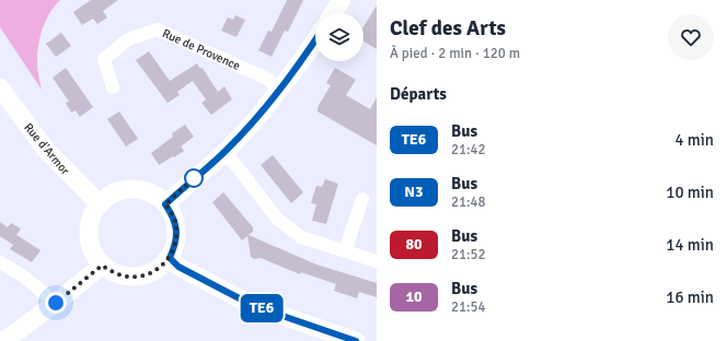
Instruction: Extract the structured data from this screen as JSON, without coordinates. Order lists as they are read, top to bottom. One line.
{"streets":{"main road":["Rue d'Armor"],"street":["Rue de Provence"]},"lines":["bus line TE6"],"page":{"on_map":"TE6","heading":[["Clef des Arts","À pied · 2 min · 120 m"],"Départs"],"list":[{"mark":"TE6","name":"Bus","note":"21:42","value":"4 min"},{"mark":"N3","name":"Bus","note":"21:48","value":"10 min"},{"mark":"80","name":"Bus","note":"21:52","value":"14 min"},{"mark":"10","name":"Bus","note":"21:54","value":"16 min"}]}}
